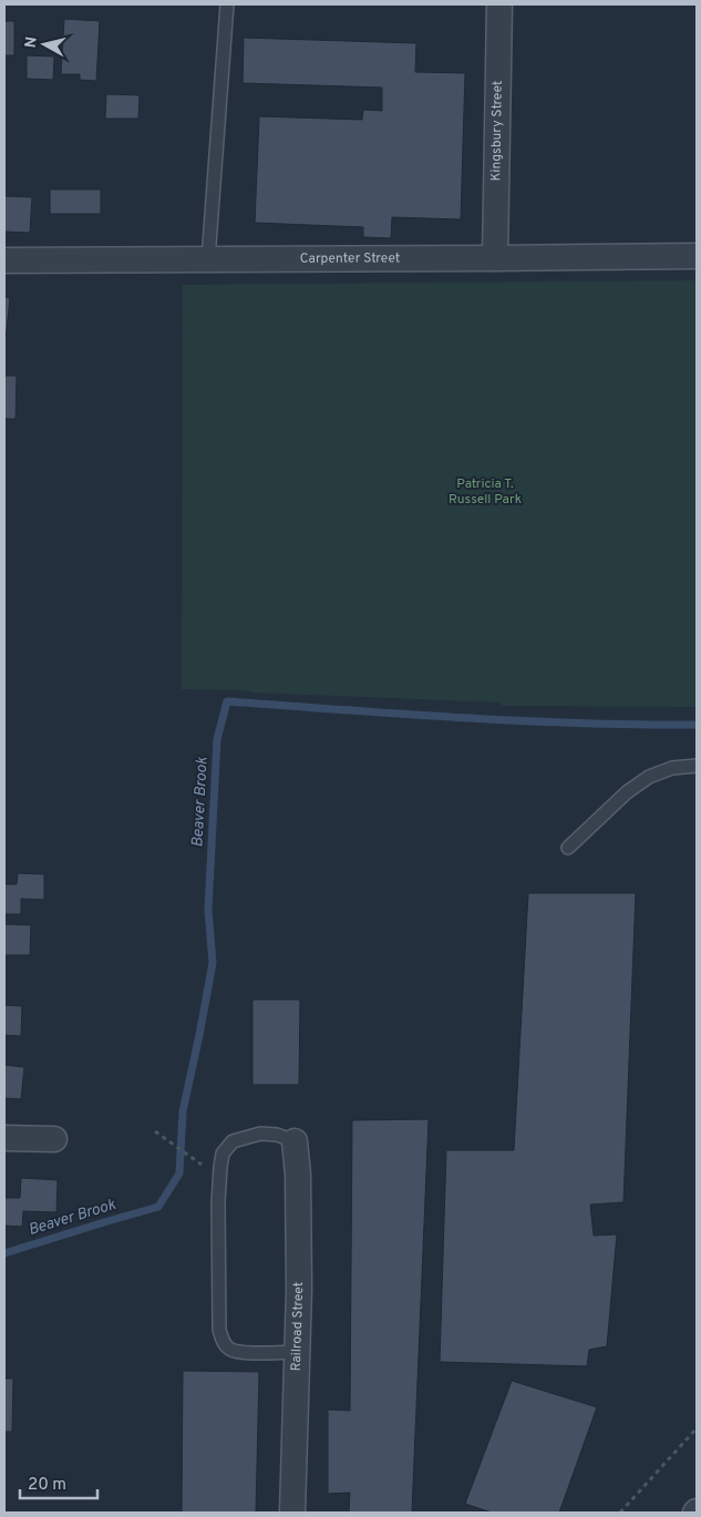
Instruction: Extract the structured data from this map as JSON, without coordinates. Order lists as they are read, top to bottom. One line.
{"streets":{"street":["Kingsbury Street","Carpenter Street","Railroad Street"]},"crossings":[["Kingsbury Street","Carpenter Street"]],"water":["Beaver Brook"],"parks":["Patricia T. Russell Park"],"scale_bar":"20 m","north":"left"}
